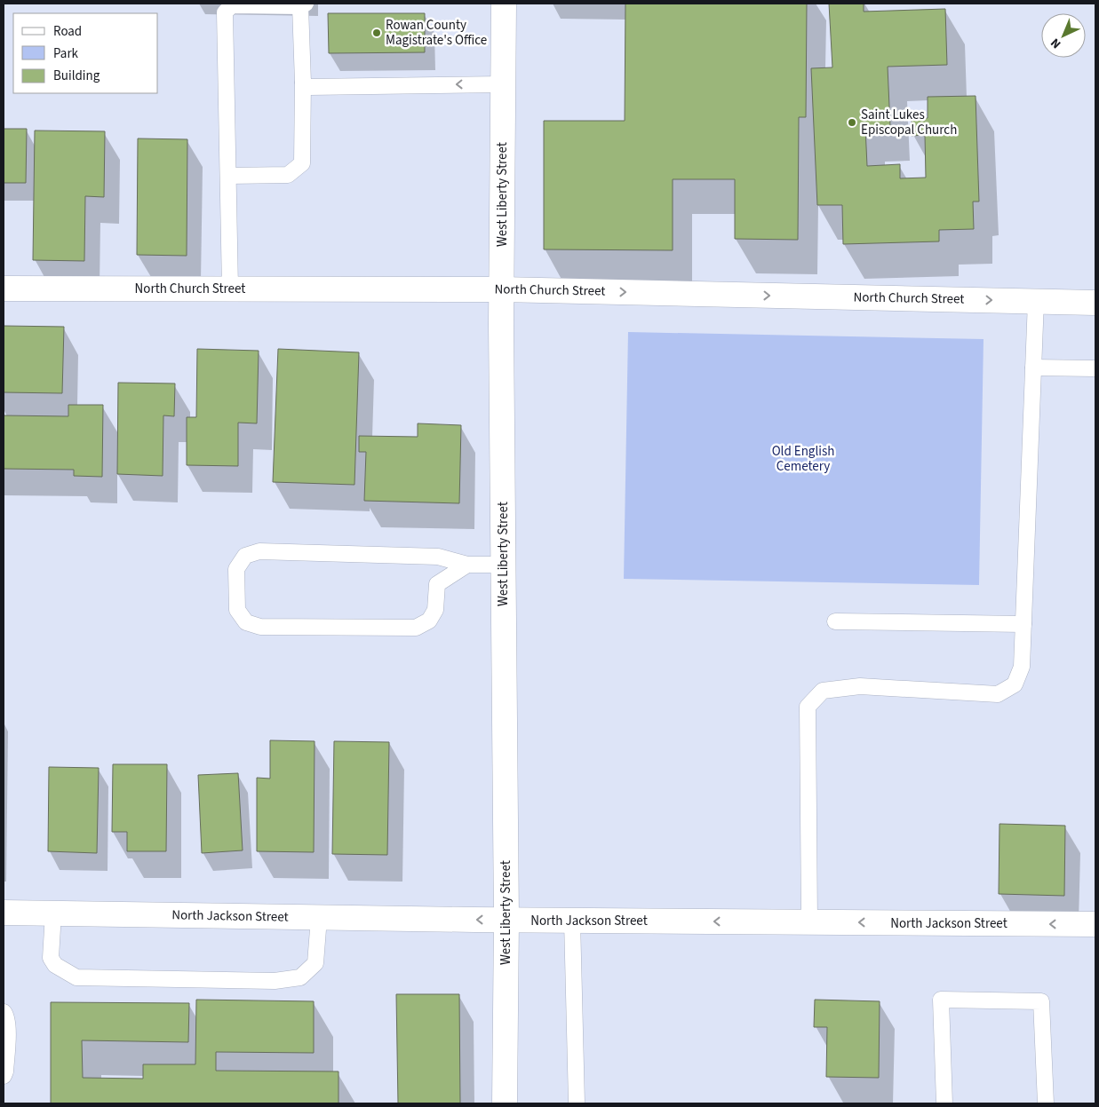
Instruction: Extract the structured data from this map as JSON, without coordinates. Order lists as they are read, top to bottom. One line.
{"streets":{"street":["West Liberty Street","North Church Street","North Jackson Street"]},"crossings":[["West Liberty Street","North Church Street"],["West Liberty Street","North Jackson Street"]],"one_way":["North Church Street","North Jackson Street"],"parks":["Old English Cemetery"],"places":["Rowan County Magistrate's Office","Saint Lukes Episcopal Church"],"legend":["Road","Park","Building"],"north":"bottom left"}
